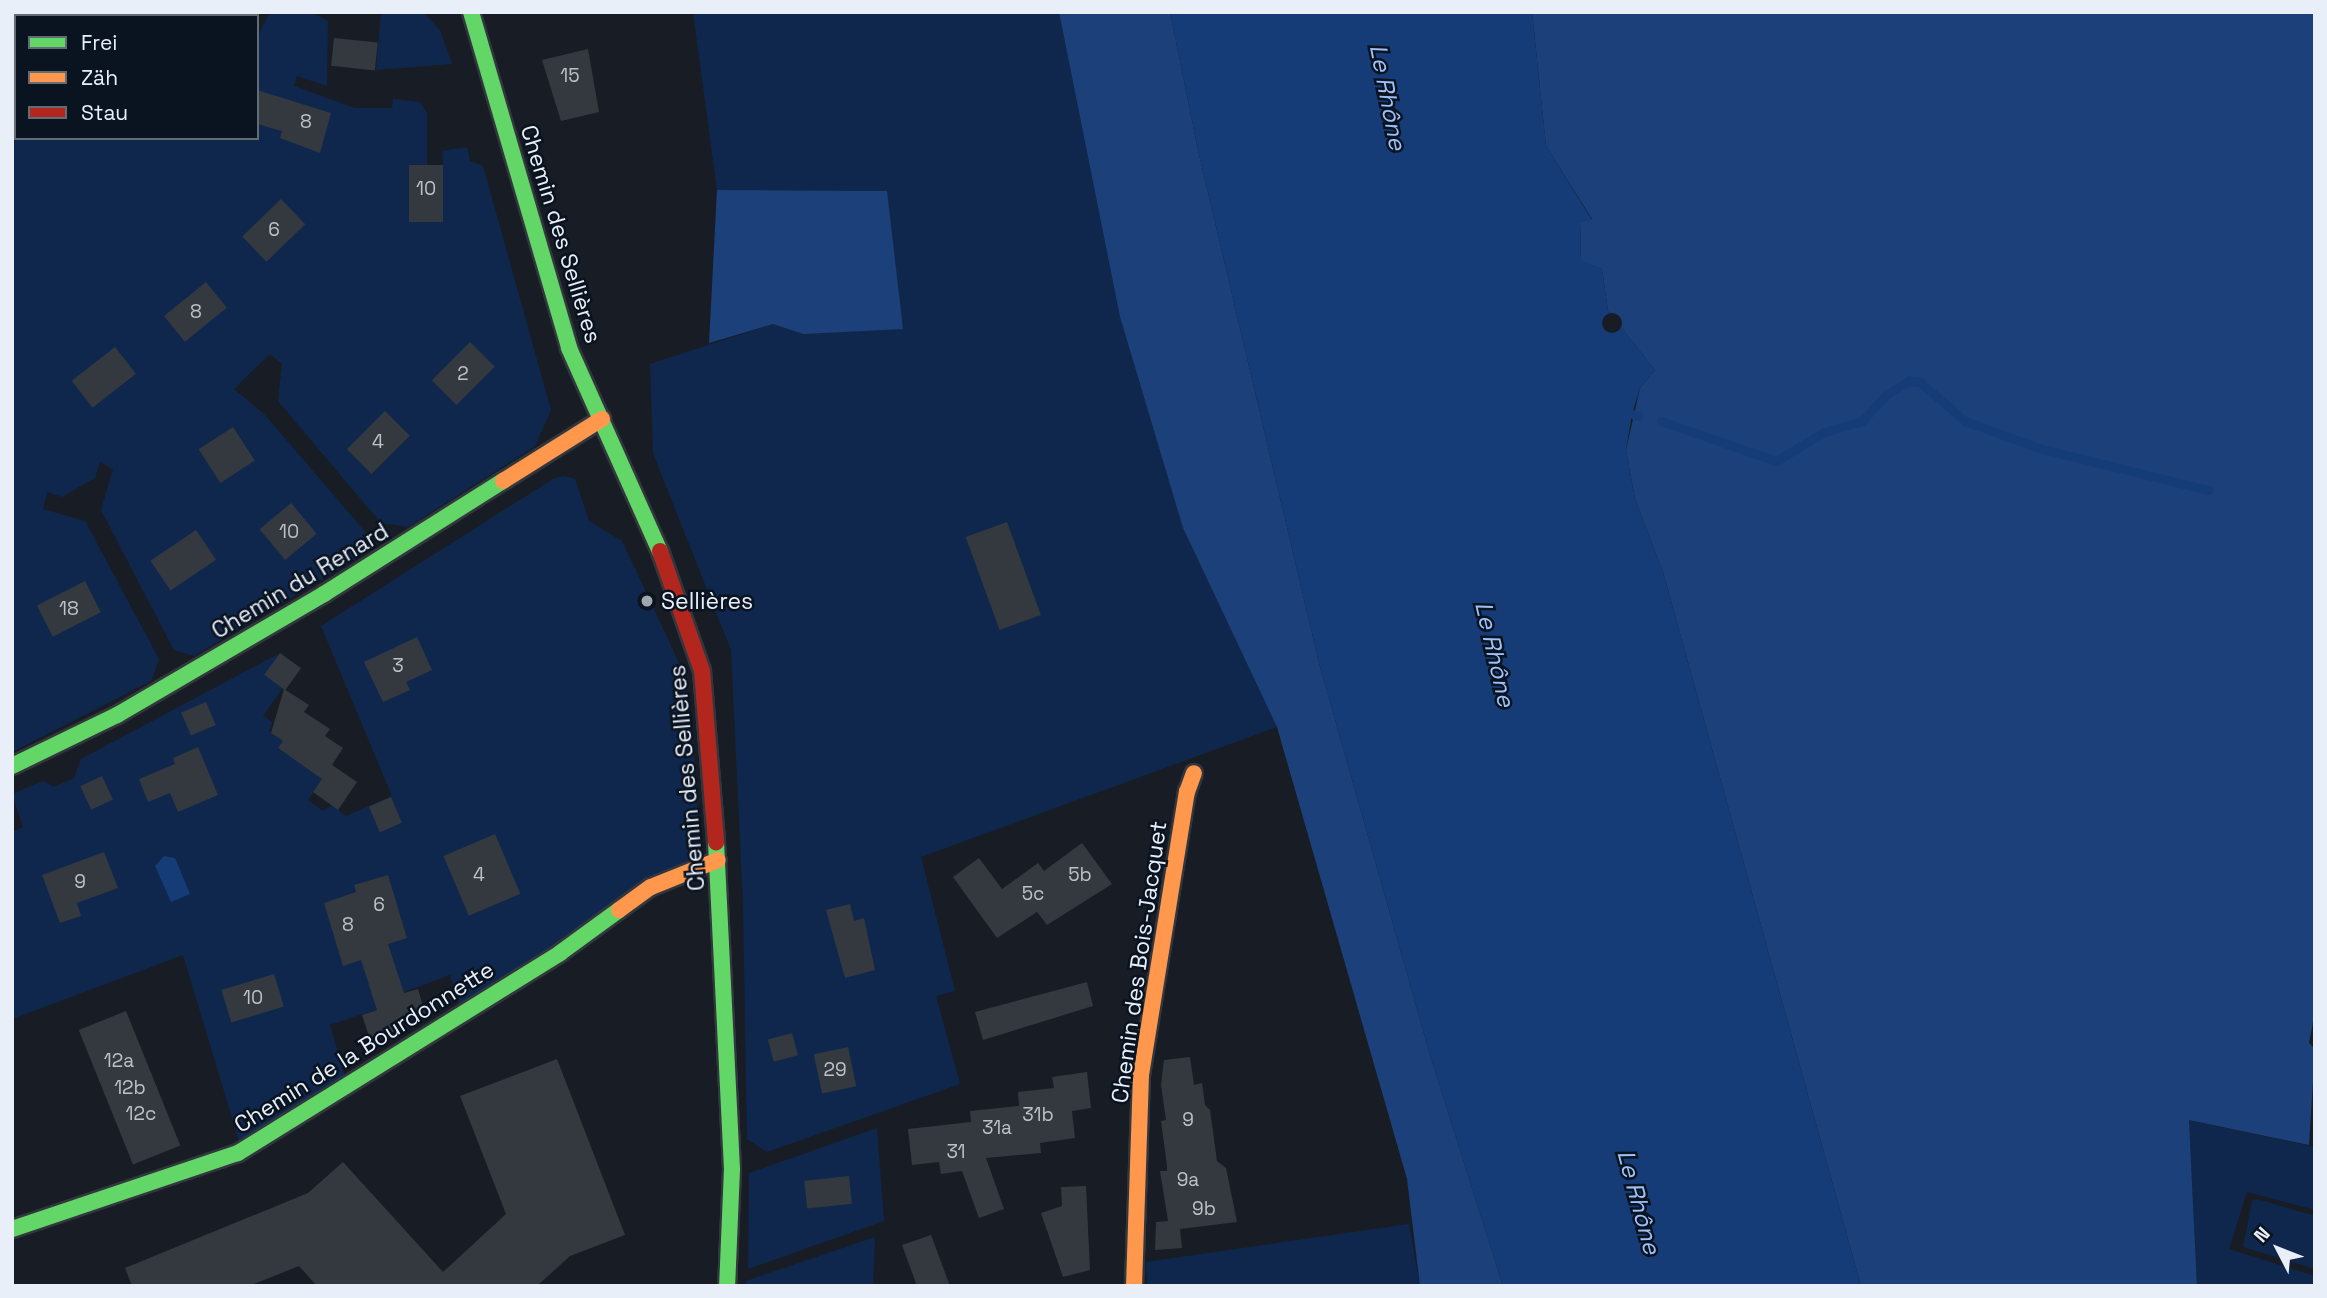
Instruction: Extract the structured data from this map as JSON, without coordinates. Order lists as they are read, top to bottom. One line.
{"streets":{"street":["Chemin des Sellières","Chemin du Renard","Chemin des Bois-Jacquet","Chemin de la Bourdonnette"]},"crossings":[["Chemin des Sellières","Chemin du Renard"],["Chemin des Sellières","Chemin de la Bourdonnette"]],"water":["Le Rhône"],"places":["Sellières"],"house_numbers":["15","8","10","6","8","2","4","10","18","3","4","5b","9","5c","6","8","10","12a","29","12b","12c","31b","9","31a","31","9a","9b"],"legend":["Frei","Zäh","Stau"],"north":"top left"}
